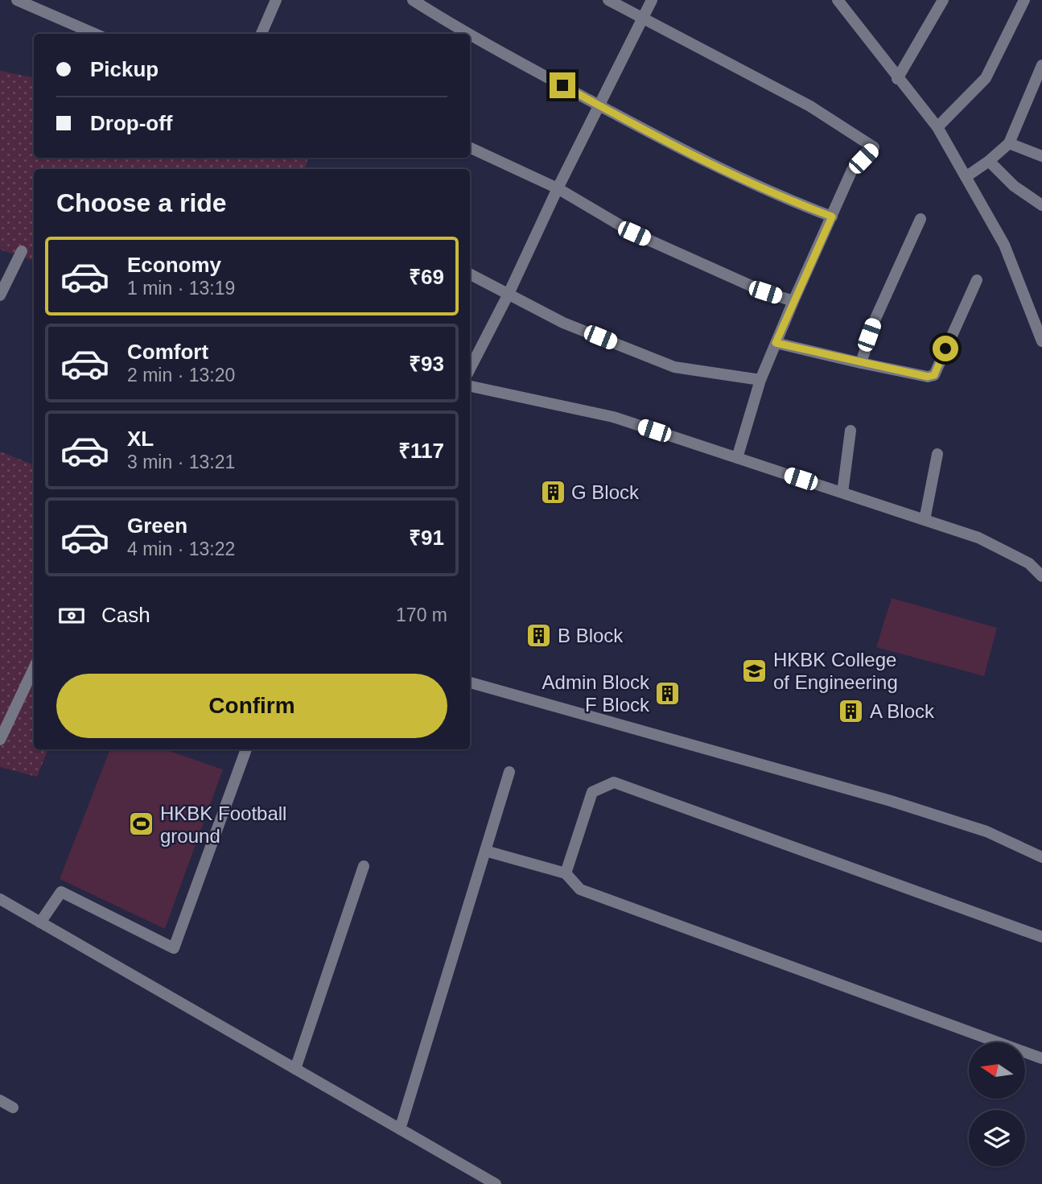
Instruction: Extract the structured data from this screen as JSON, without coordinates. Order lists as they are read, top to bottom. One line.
{"places":{"building":["G Block","B Block","Admin Block F Block","A Block"],"school or university":["HKBK College of Engineering"],"sports":["HKBK Football ground"]},"north":"left","page":{"banner":["Pickup","Drop-off"],"heading":"Choose a ride","list":[{"name":"Economy","note":"1 min · 13:19","value":"₹69"},{"name":"Comfort","note":"2 min · 13:20","value":"₹93"},{"name":"XL","note":"3 min · 13:21","value":"₹117"},{"name":"Green","note":"4 min · 13:22","value":"₹91"}],"pay":["Cash","170 m"],"buttons":"Confirm"}}
